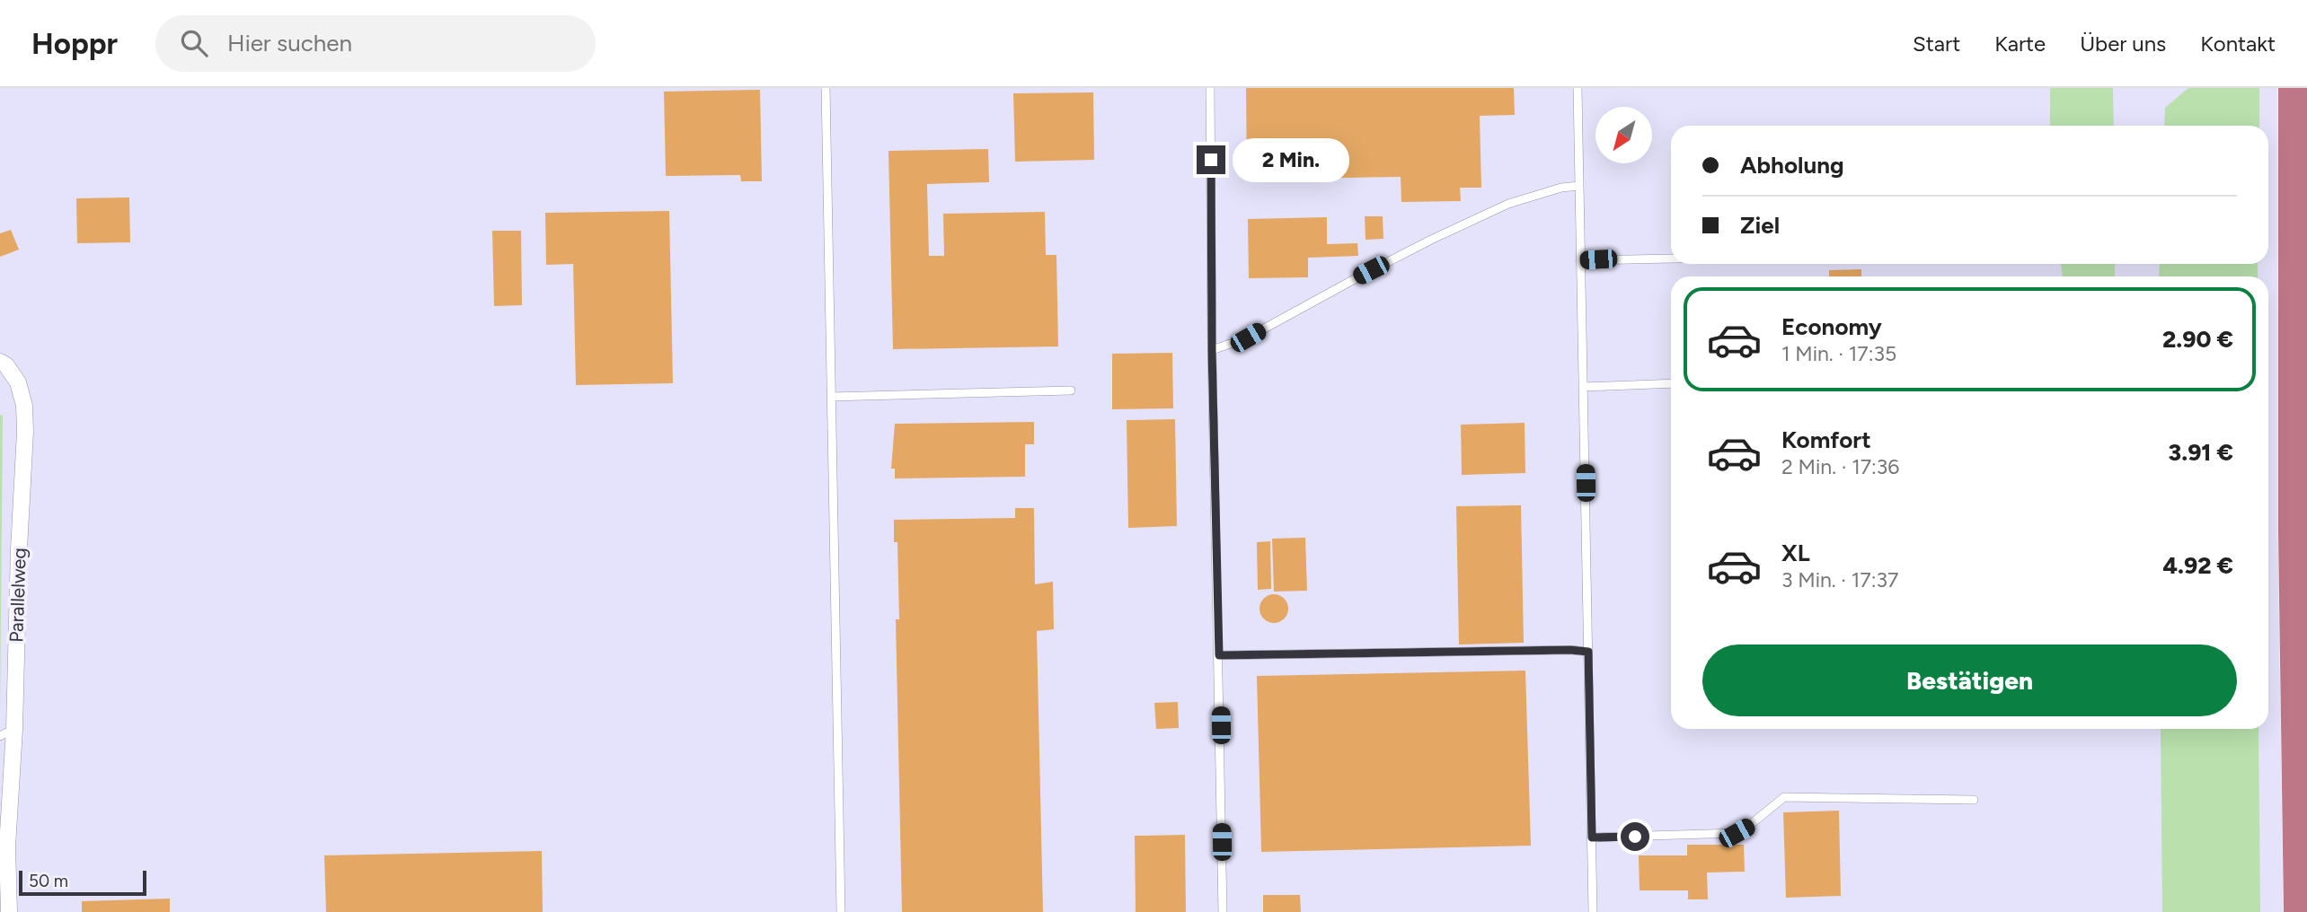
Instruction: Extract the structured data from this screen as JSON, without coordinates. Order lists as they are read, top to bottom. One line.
{"streets":{"street":["Parallelweg"]},"scale_bar":"50 m","north":"bottom left","page":{"header":"Hoppr","search":"Hier suchen","nav":["Start","Karte","Über uns","Kontakt"],"banner":["Abholung","Ziel"],"bubble":"2 Min.","list":[{"name":"Economy","note":"1 Min. · 17:35","value":"2.90 €"},{"name":"Komfort","note":"2 Min. · 17:36","value":"3.91 €"},{"name":"XL","note":"3 Min. · 17:37","value":"4.92 €"}],"buttons":"Bestätigen","scale":"50 m"}}
